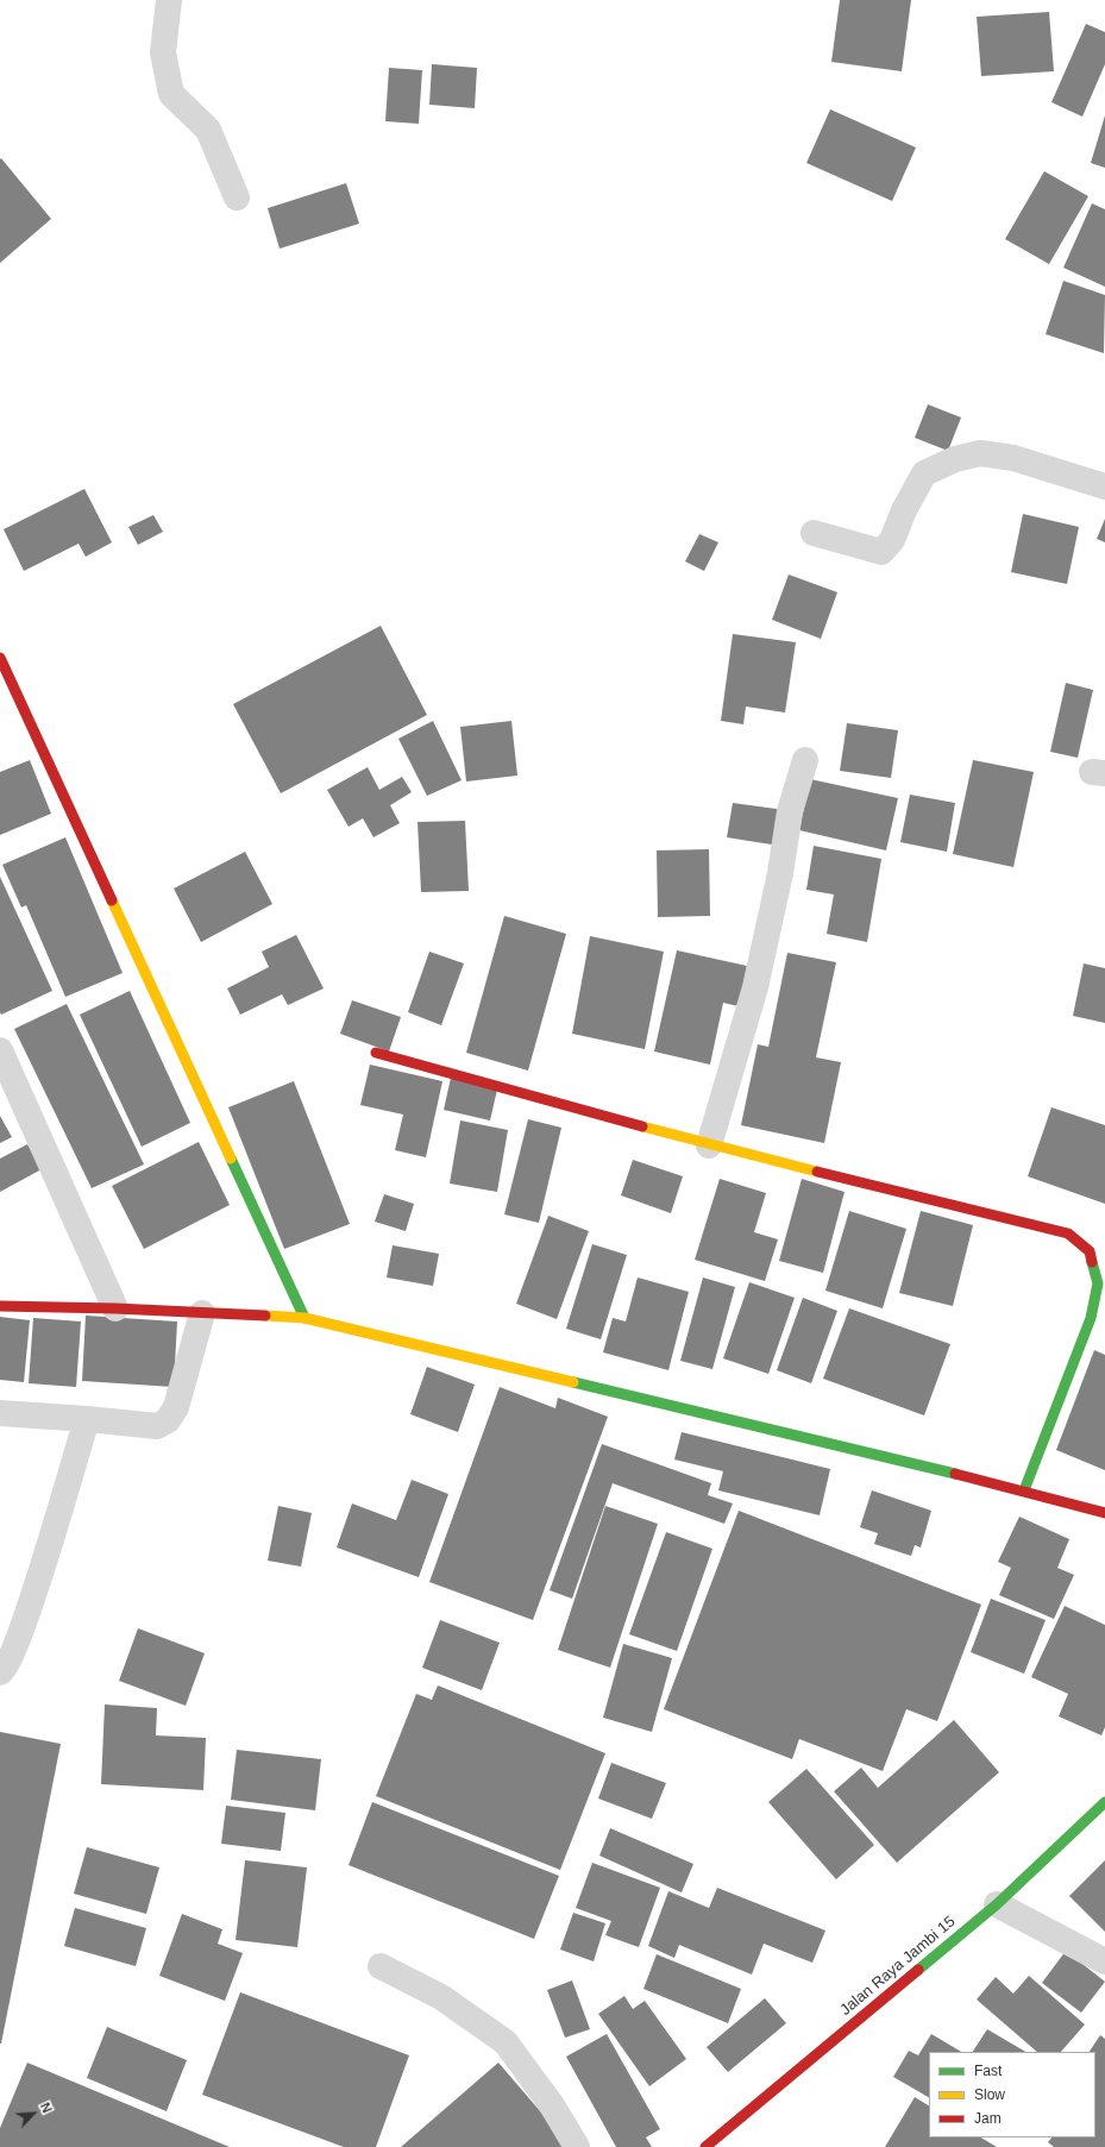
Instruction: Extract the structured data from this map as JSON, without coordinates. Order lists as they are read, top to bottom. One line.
{"streets":{"main road":["Jalan Raya Jambi 15"]},"legend":["Fast","Slow","Jam"],"north":"top right"}
